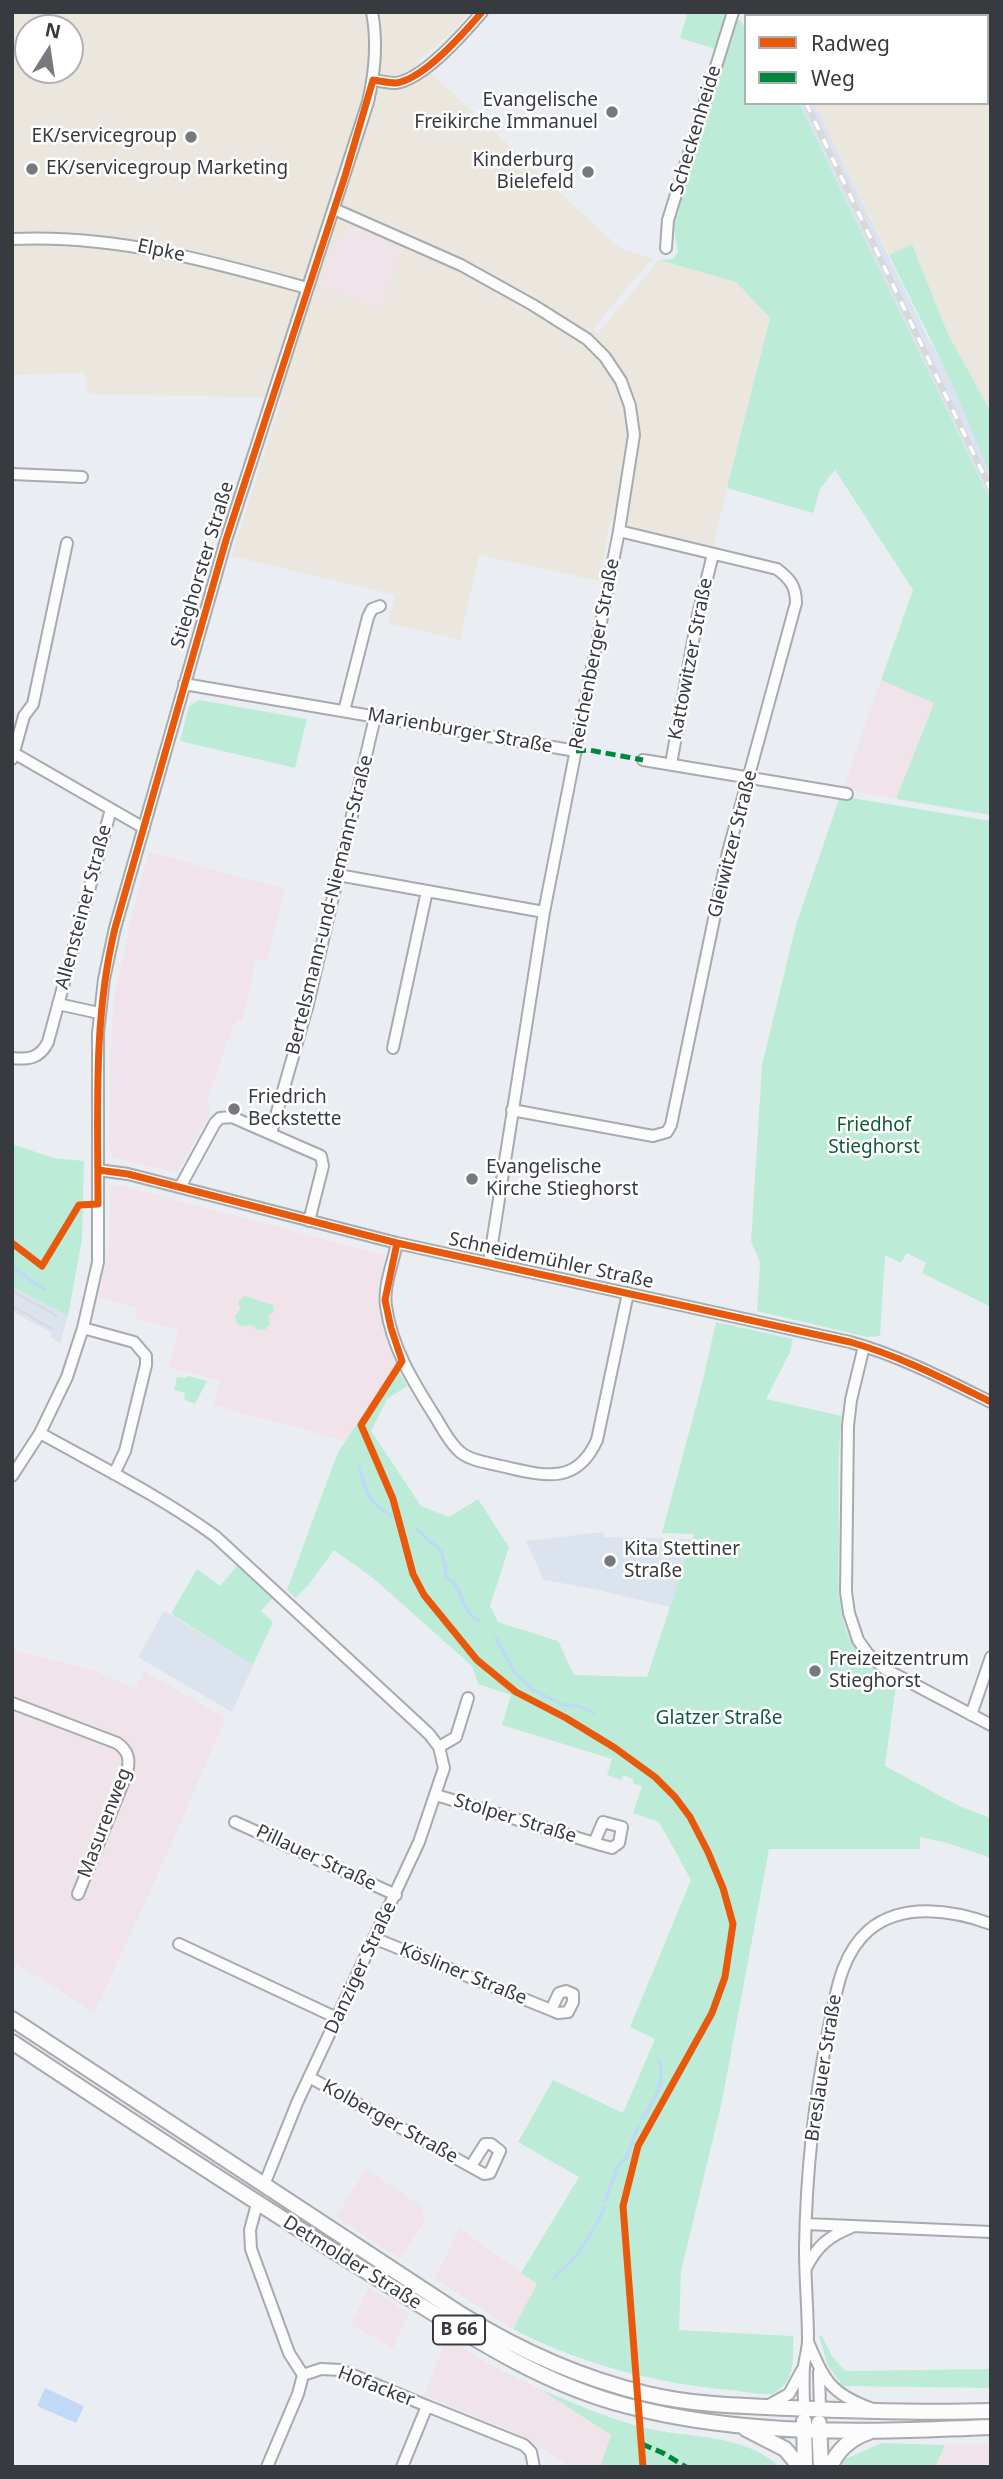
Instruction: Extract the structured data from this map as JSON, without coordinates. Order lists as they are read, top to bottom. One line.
{"streets":{"main road":["Detmolder Straße","B 66"],"street":["Scheckenheide","Elpke","Stieghorster Straße","Reichenberger Straße","Kattowitzer Straße","Marienburger Straße","Gleiwitzer Straße","Bertelsmann-und-Niemann-Straße","Allensteiner Straße","Schneidemühler Straße","Stolper Straße","Masurenweg","Pillauer Straße","Danziger Straße","Kösliner Straße","Breslauer Straße","Kolberger Straße","Hofacker"]},"crossings":[["Elpke","Stieghorster Straße"],["Stieghorster Straße","Reichenberger Straße"],["Stieghorster Straße","Marienburger Straße"],["Stieghorster Straße","Allensteiner Straße"],["Stieghorster Straße","Schneidemühler Straße"],["Reichenberger Straße","Marienburger Straße"],["Reichenberger Straße","Gleiwitzer Straße"],["Reichenberger Straße","Schneidemühler Straße"],["Kattowitzer Straße","Gleiwitzer Straße"],["Marienburger Straße","Bertelsmann-und-Niemann-Straße"],["Stolper Straße","Danziger Straße"],["Pillauer Straße","Danziger Straße"],["Danziger Straße","Kösliner Straße"],["Danziger Straße","Kolberger Straße"],["Danziger Straße","Detmolder Straße"],["Breslauer Straße","Detmolder Straße"],["Breslauer Straße","B 66"],["Detmolder Straße","B 66"]],"parks":["Friedhof Stieghorst","Glatzer Straße"],"places":["Evangelische Freikirche Immanuel","EK/servicegroup","EK/servicegroup Marketing","Kinderburg Bielefeld","Friedrich Beckstette","Evangelische Kirche Stieghorst","Kita Stettiner Straße","Freizeitzentrum Stieghorst"],"legend":["Radweg","Weg"],"north":"top"}
